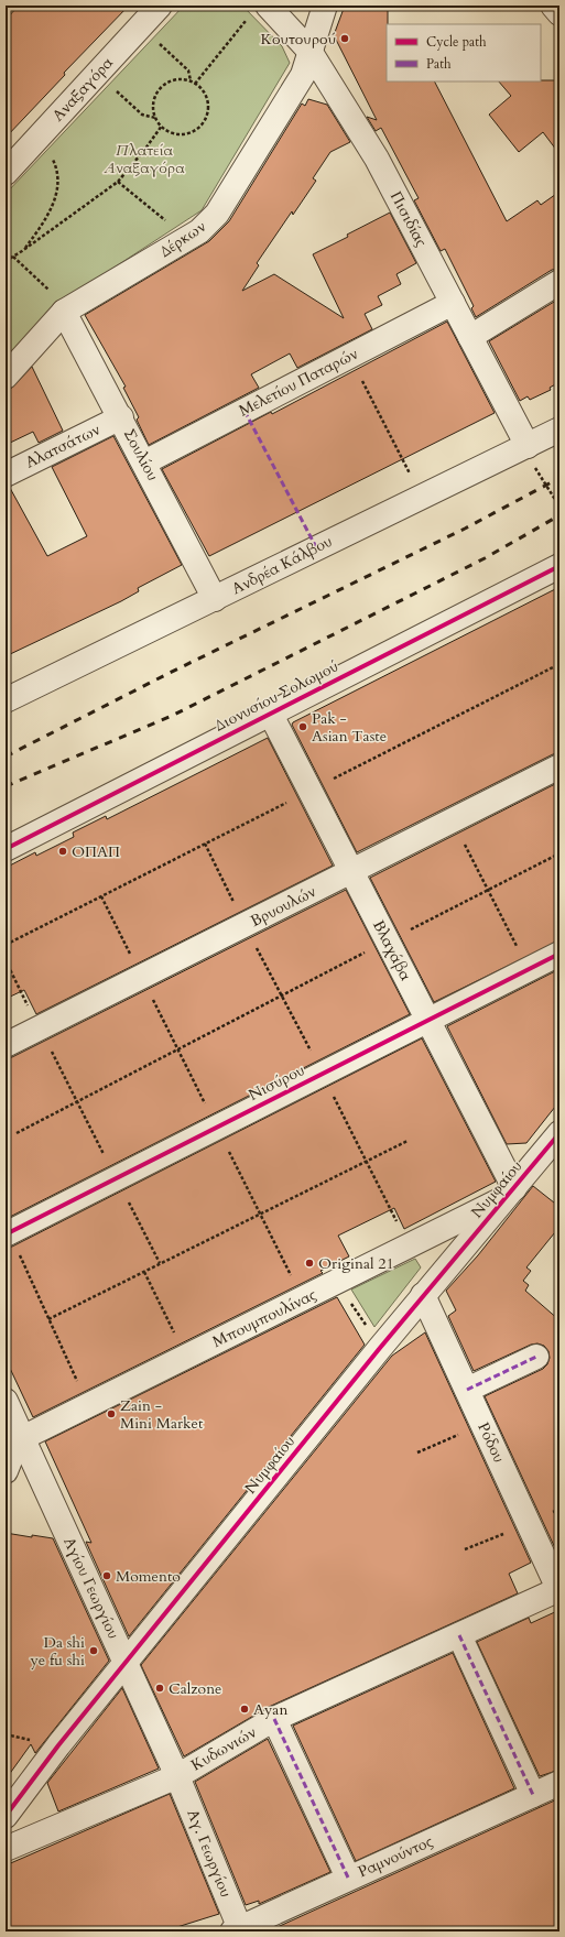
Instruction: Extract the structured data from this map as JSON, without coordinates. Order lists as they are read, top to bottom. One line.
{"streets":{"street":["Αναξαγόρα","Πισιδίας","Δέρκων","Μελετίου Παταρών","Αλατσάτων","Σουλίου","Ανδρέα Κάλβου","Διονυσίου Σολωμού","Βρυουλών","Βλαχάβα","Νισύρου","Νυμφαίου","Μπουμπουλίνας","Ρόδου","Αγίου Γεωργίου","Κυδωνιών","Αγ. Γεωργίου","Ραμνούντος"]},"crossings":[["Πισιδίας","Δέρκων"],["Πισιδίας","Μελετίου Παταρών"],["Πισιδίας","Ανδρέα Κάλβου"],["Δέρκων","Σουλίου"],["Μελετίου Παταρών","Σουλίου"],["Αλατσάτων","Σουλίου"],["Σουλίου","Ανδρέα Κάλβου"],["Διονυσίου Σολωμού","Βλαχάβα"],["Βρυουλών","Βλαχάβα"],["Βλαχάβα","Νισύρου"],["Βλαχάβα","Νυμφαίου"],["Βλαχάβα","Μπουμπουλίνας"],["Νυμφαίου","Μπουμπουλίνας"],["Νυμφαίου","Ρόδου"],["Νυμφαίου","Αγίου Γεωργίου"],["Μπουμπουλίνας","Αγίου Γεωργίου"],["Ρόδου","Κυδωνιών"],["Αγίου Γεωργίου","Κυδωνιών"],["Αγίου Γεωργίου","Αγ. Γεωργίου"],["Κυδωνιών","Αγ. Γεωργίου"],["Αγ. Γεωργίου","Ραμνούντος"]],"parks":["Πλατεία Αναξαγόρα"],"places":["Κουτουρού","Pak - Asian Taste","ΟΠΑΠ","Original 21","Zain - Mini Market","Momento","Da shi ye fu shi","Calzone","Ayan"],"legend":["Cycle path","Path"]}
